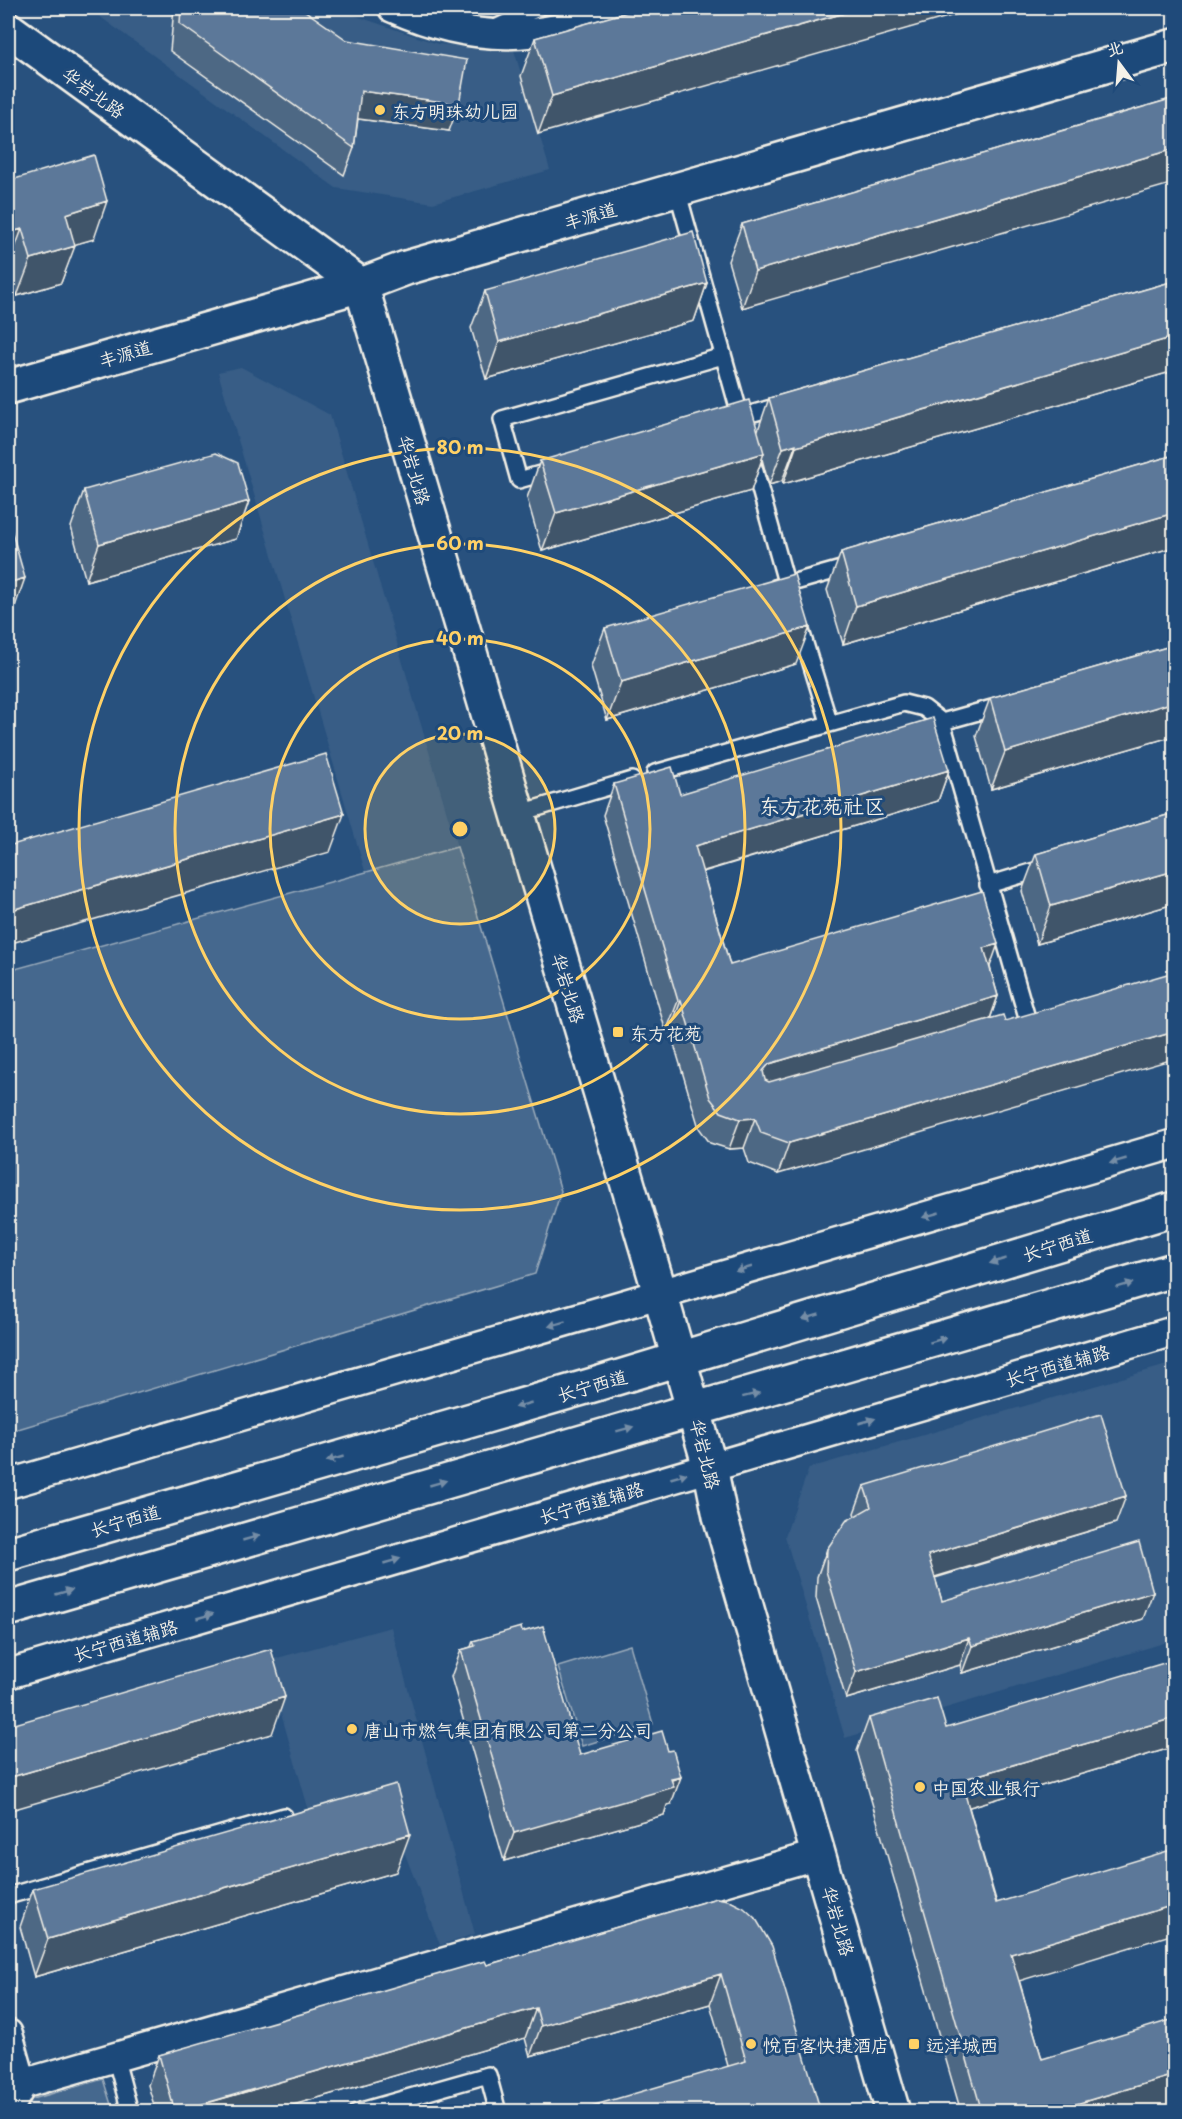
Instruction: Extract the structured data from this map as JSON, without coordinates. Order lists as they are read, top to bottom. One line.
{"streets":{"street":["华岩北路","丰源道","长宁西道","长宁西道辅路"]},"crossings":[["华岩北路","丰源道"],["华岩北路","长宁西道"],["华岩北路","长宁西道辅路"]],"districts":["东方花苑社区"],"places":{"other":["东方明珠幼儿园","唐山市燃气集团有限公司第二分公司","中国农业银行","悦百客快捷酒店"],"transit":["东方花苑","远洋城西"]},"north":"top","rings":["80 m","60 m","40 m","20 m"]}
